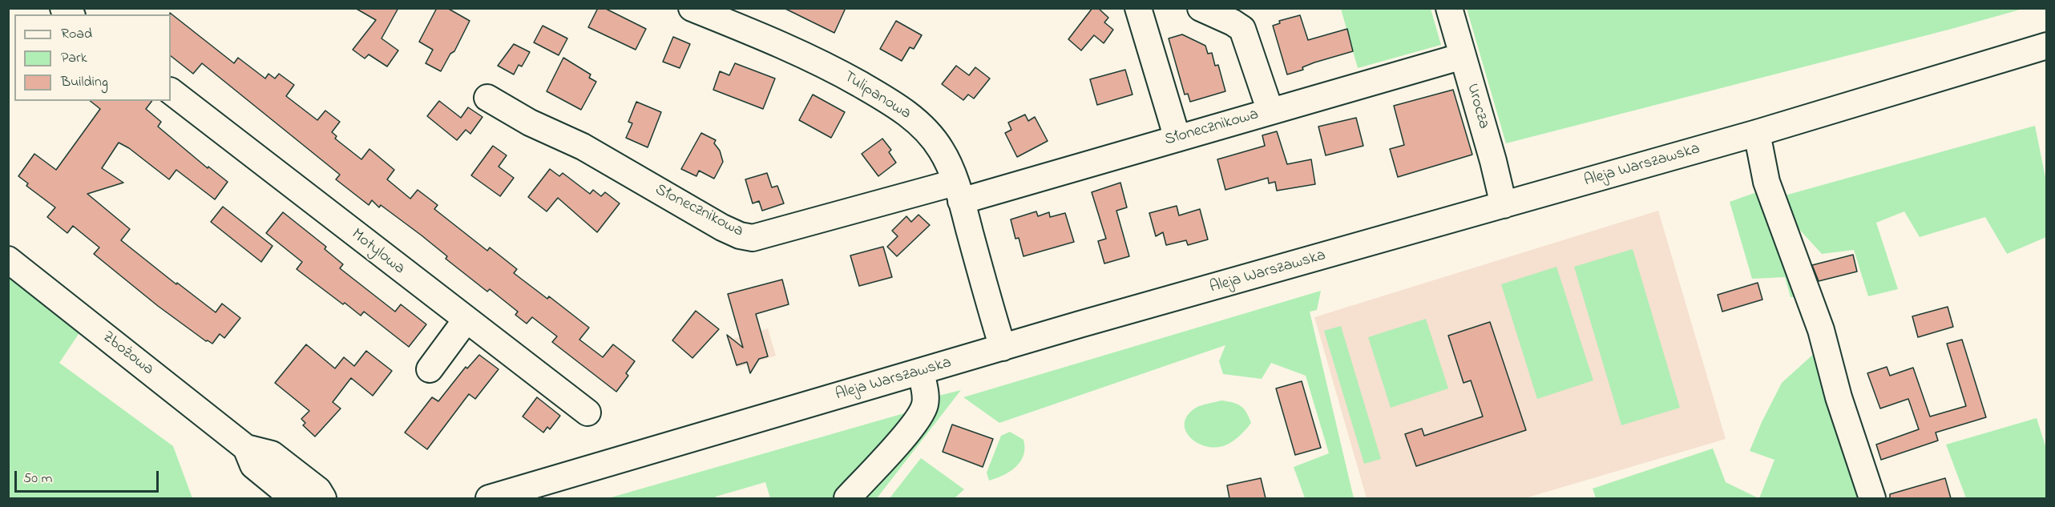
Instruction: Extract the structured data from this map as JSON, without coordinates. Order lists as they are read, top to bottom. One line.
{"streets":{"street":["Tulipanowa","Urocza","Słonecznikowa","Aleja Warszawska","Motylowa","Zbożowa"]},"crossings":[["Tulipanowa","Słonecznikowa"],["Tulipanowa","Aleja Warszawska"],["Urocza","Słonecznikowa"],["Urocza","Aleja Warszawska"]],"legend":["Road","Park","Building"],"scale_bar":"50 m"}
